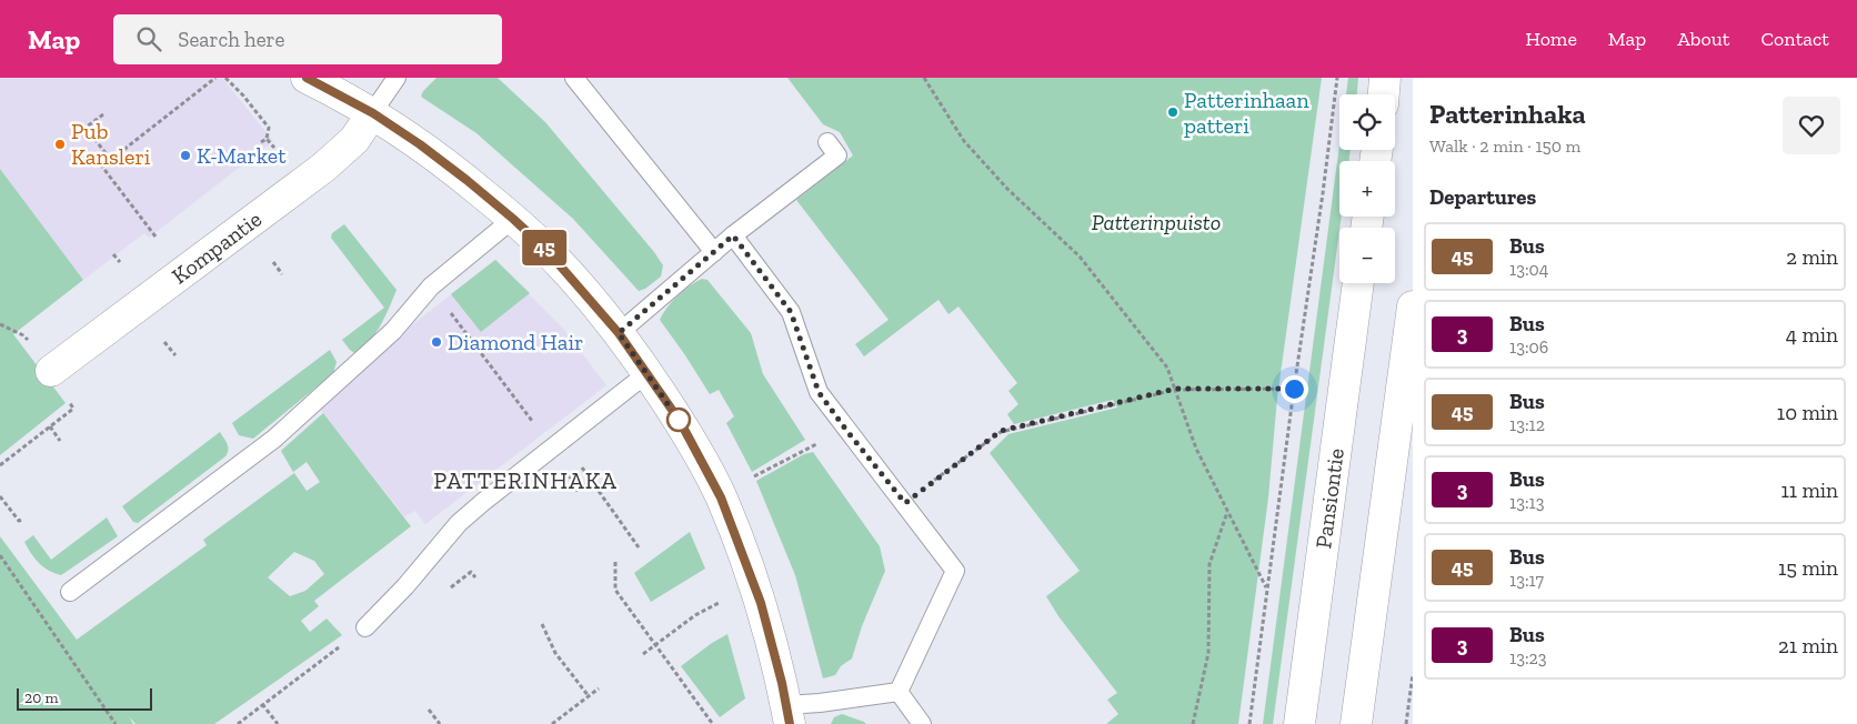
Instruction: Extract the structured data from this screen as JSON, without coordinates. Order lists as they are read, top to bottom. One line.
{"streets":{"street":["Kompantie","Pansiontie"]},"districts":["PATTERINHAKA"],"parks":["Patterinpuisto"],"places":["Patterinhaan patteri","Pub Kansleri","K-Market","Diamond Hair"],"lines":["bus line 45"],"scale_bar":"20 m","page":{"header":"Map","search":"Search here","nav":["Home","Map","About","Contact"],"on_map":"45","heading":[["Patterinhaka","Walk · 2 min · 150 m"],"Departures"],"map_buttons":["+","−"],"list":[{"mark":"45","name":"Bus","note":"13:04","value":"2 min"},{"mark":"3","name":"Bus","note":"13:06","value":"4 min"},{"mark":"45","name":"Bus","note":"13:12","value":"10 min"},{"mark":"3","name":"Bus","note":"13:13","value":"11 min"},{"mark":"45","name":"Bus","note":"13:17","value":"15 min"},{"mark":"3","name":"Bus","note":"13:23","value":"21 min"}],"scale":"20 m"}}
